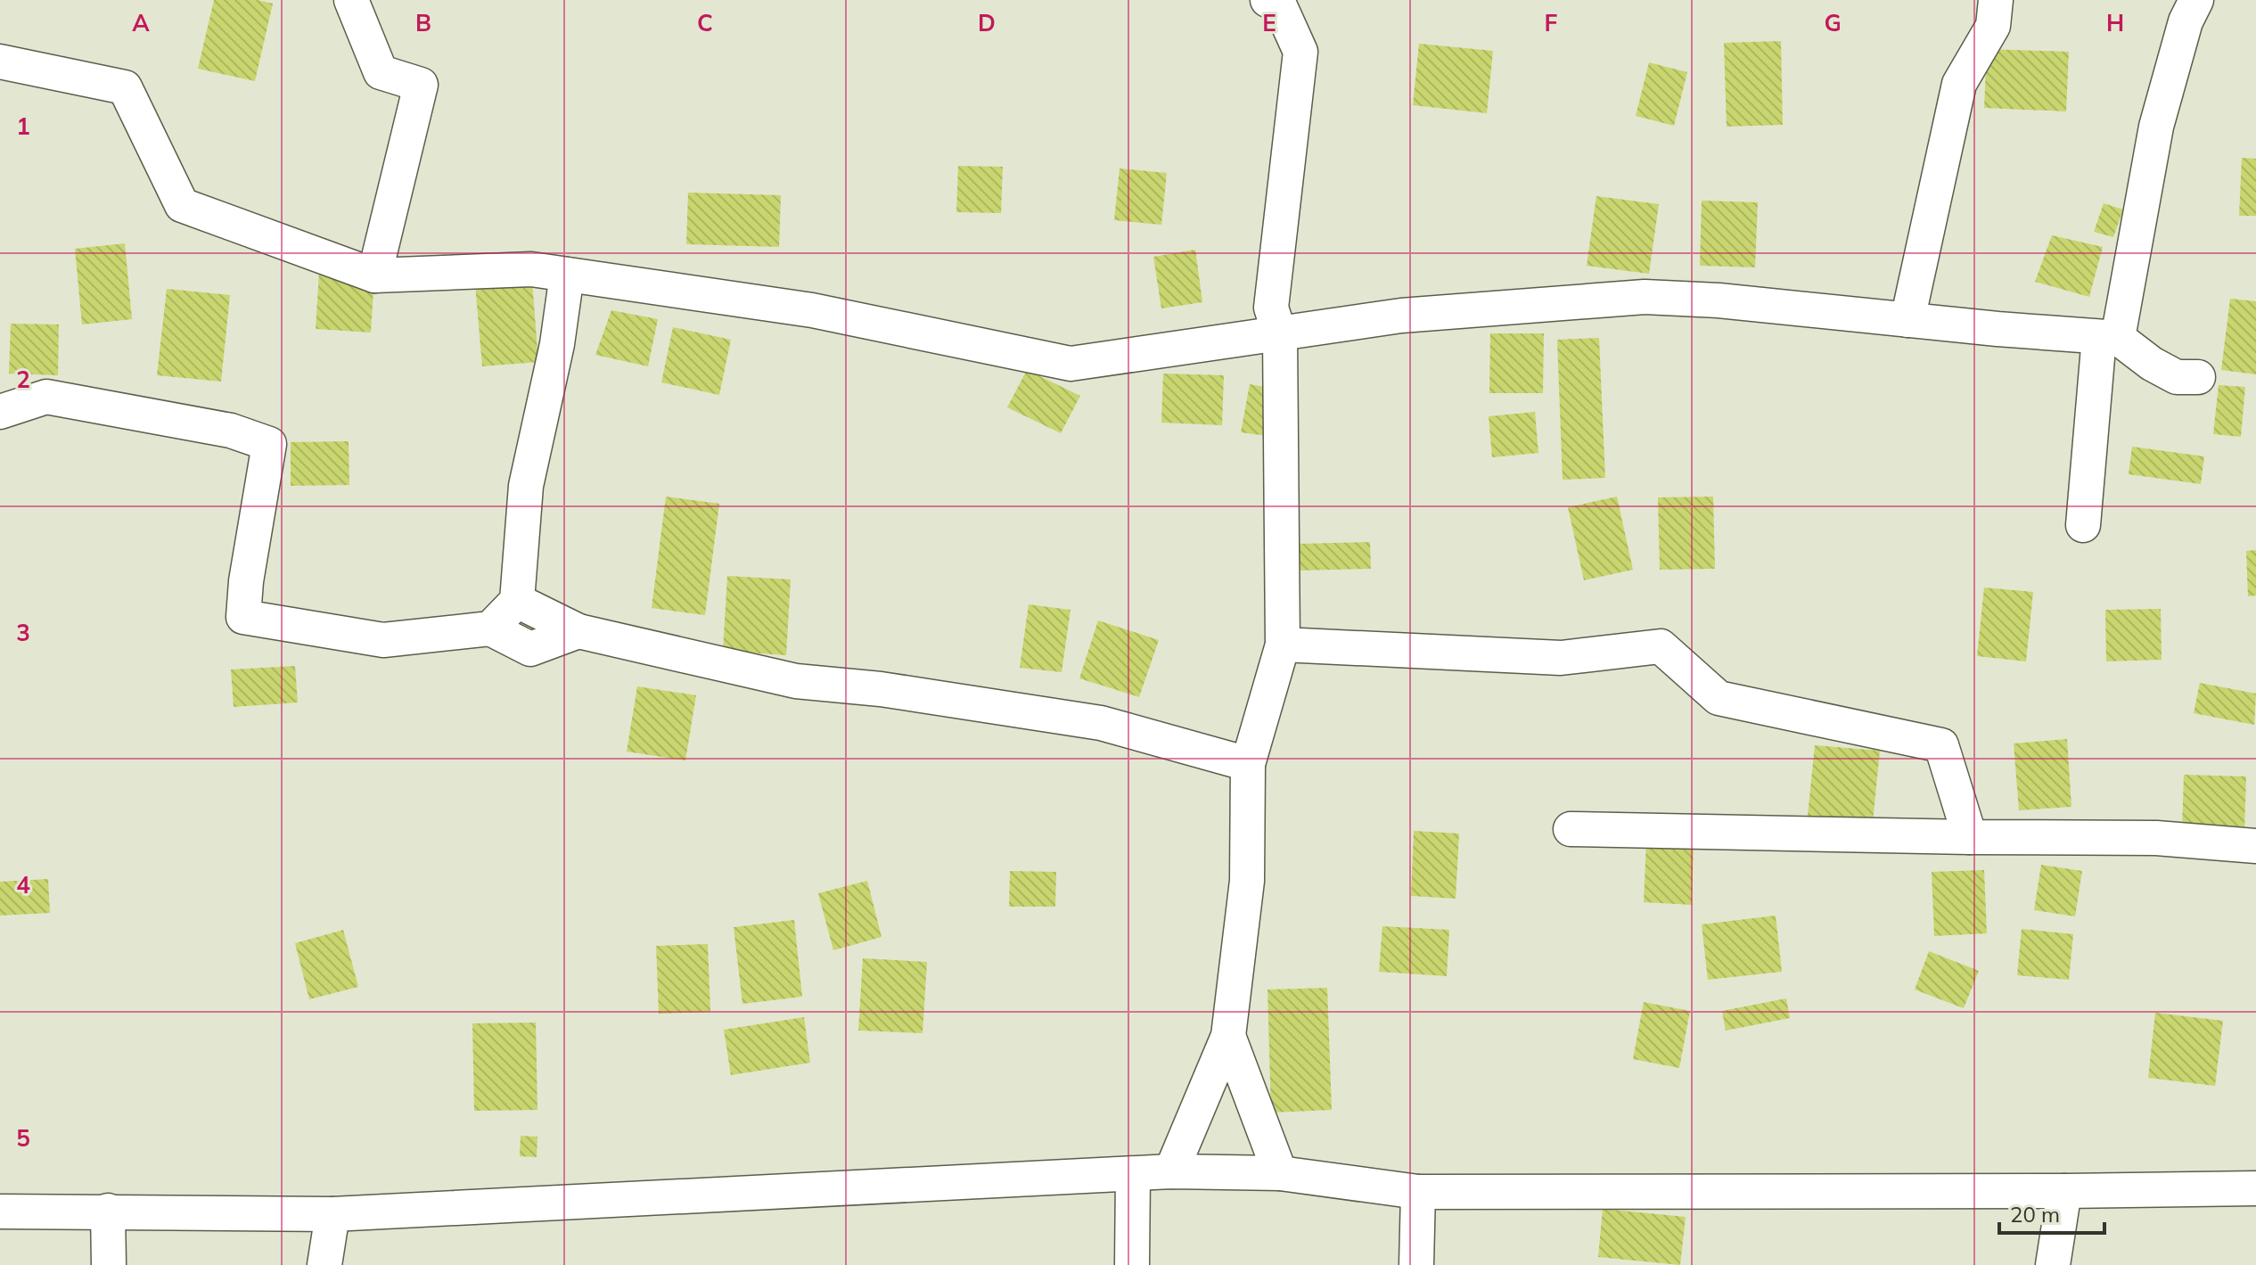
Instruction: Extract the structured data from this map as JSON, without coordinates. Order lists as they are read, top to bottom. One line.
{"scale_bar":"20 m","grid":{"columns":["A","B","C","D","E","F","G","H"],"rows":["1","2","3","4","5"]}}
